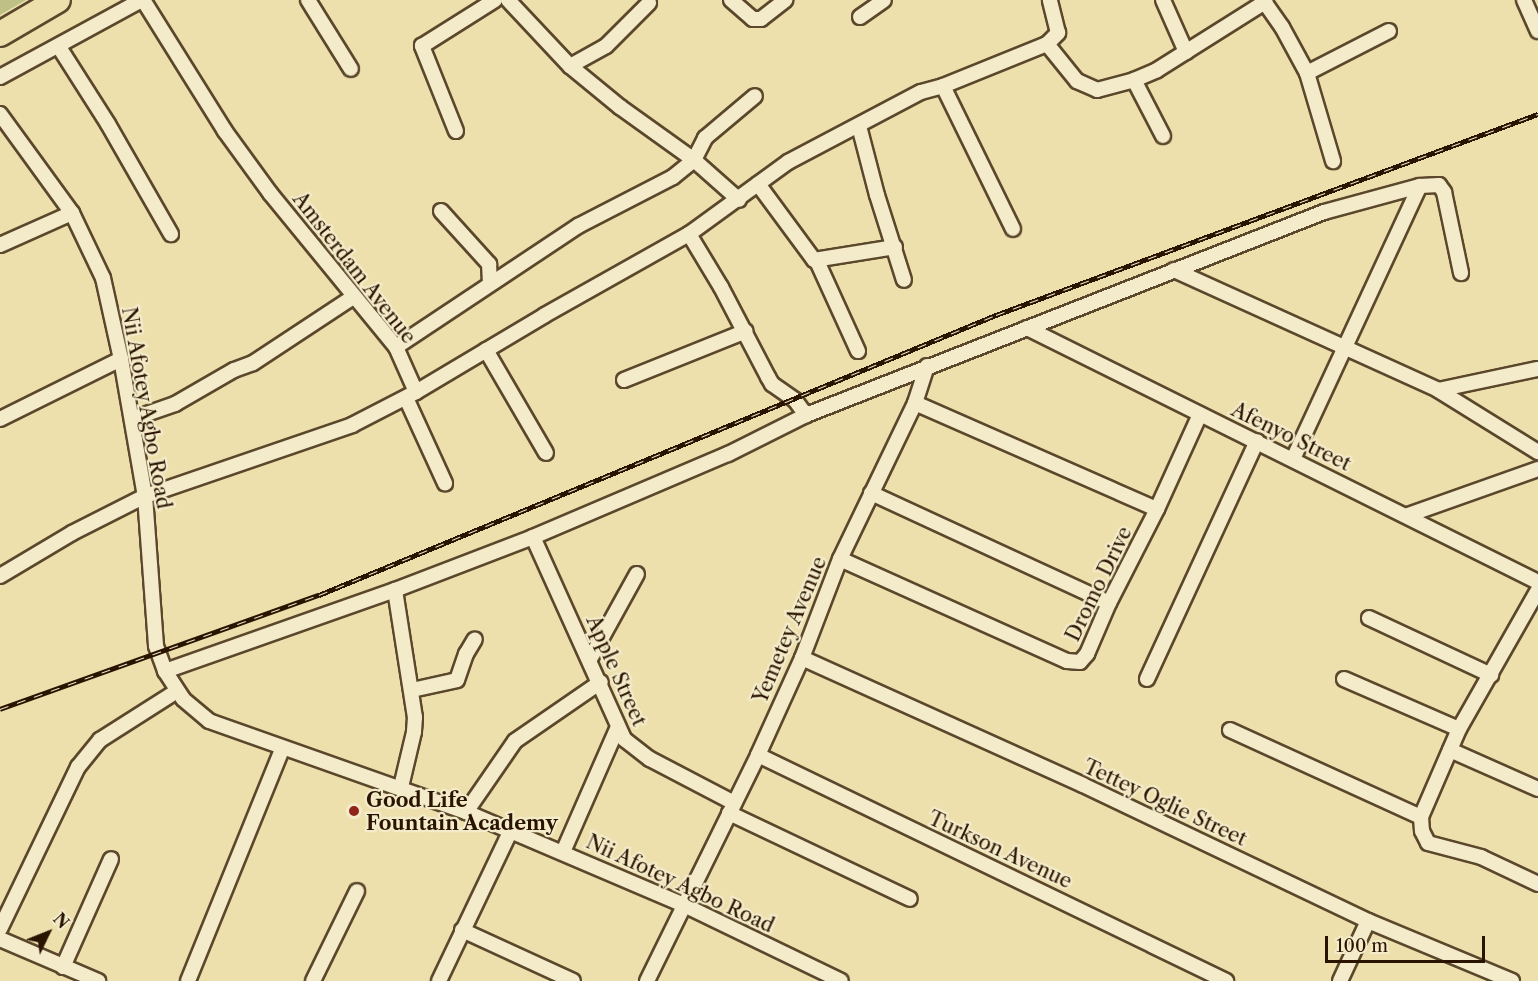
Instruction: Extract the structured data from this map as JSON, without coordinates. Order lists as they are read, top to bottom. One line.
{"streets":{"street":["Amsterdam Avenue","Nii Afotey Agbo Road","Afenyo Street","Dromo Drive","Yemetey Avenue","Apple Street","Tettey Oglie Street","Turkson Avenue"]},"crossings":[["Nii Afotey Agbo Road","Yemetey Avenue"],["Afenyo Street","Dromo Drive"],["Dromo Drive","Yemetey Avenue"],["Yemetey Avenue","Apple Street"],["Yemetey Avenue","Tettey Oglie Street"],["Yemetey Avenue","Turkson Avenue"]],"places":["Good Life Fountain Academy"],"scale_bar":"100 m","north":"top right"}
